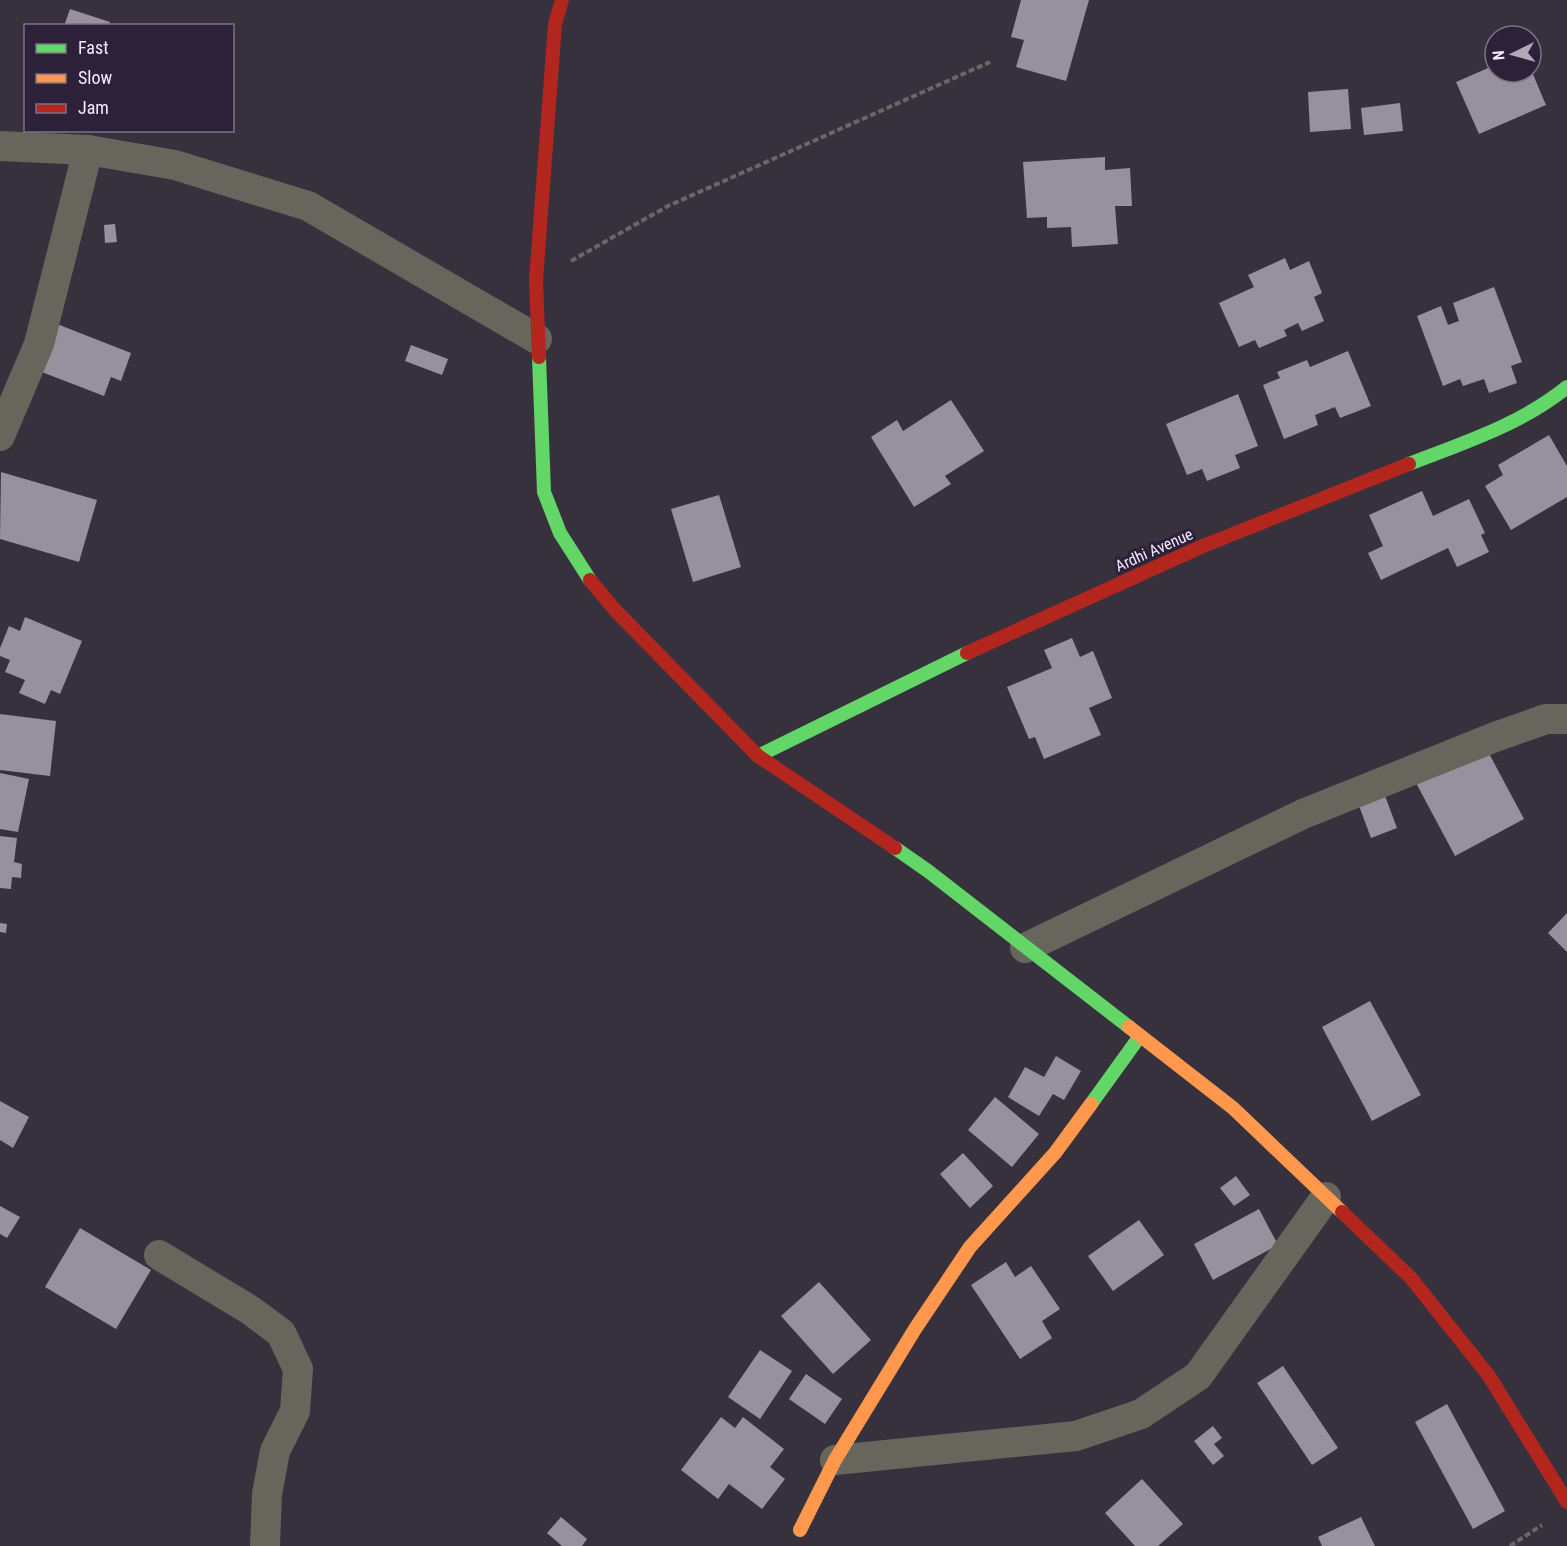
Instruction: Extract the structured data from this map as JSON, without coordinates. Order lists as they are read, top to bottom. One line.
{"streets":{"street":["Ardhi Avenue"]},"legend":["Fast","Slow","Jam"],"north":"left"}
